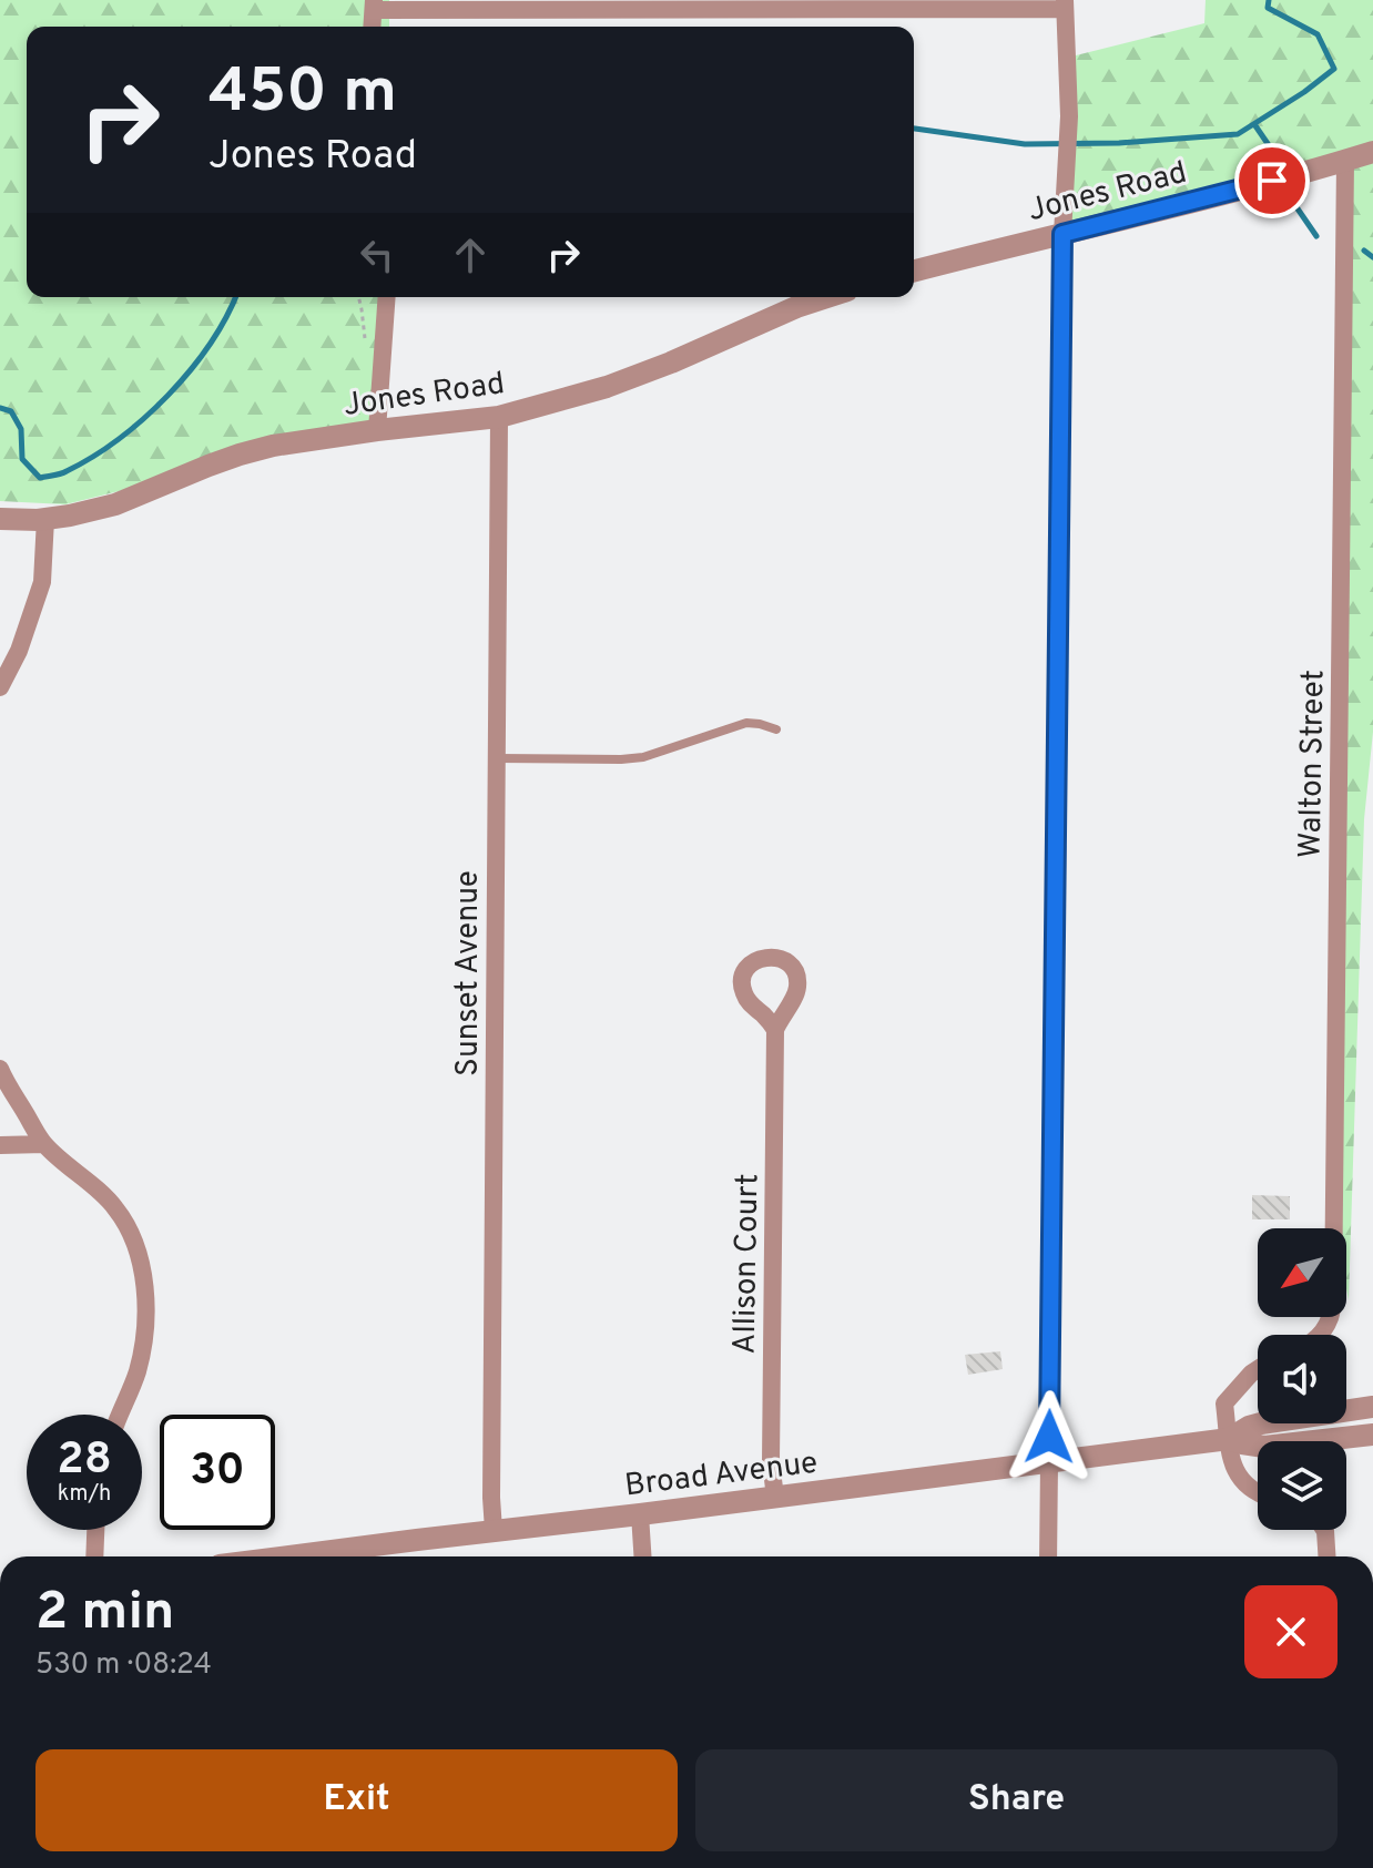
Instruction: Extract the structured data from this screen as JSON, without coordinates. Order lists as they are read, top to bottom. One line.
{"streets":{"street":["Jones Road","Walton Street","Sunset Avenue","Allison Court","Broad Avenue"]},"crossings":[["Jones Road","Walton Street"],["Jones Road","Sunset Avenue"],["Sunset Avenue","Broad Avenue"],["Allison Court","Broad Avenue"]],"north":"bottom left","page":{"turn":["450 m","Jones Road"],"speed":"28 km/h","limit":"30","heading":["2 min","530 m · 08:24"],"buttons":["Exit","Share"]}}
